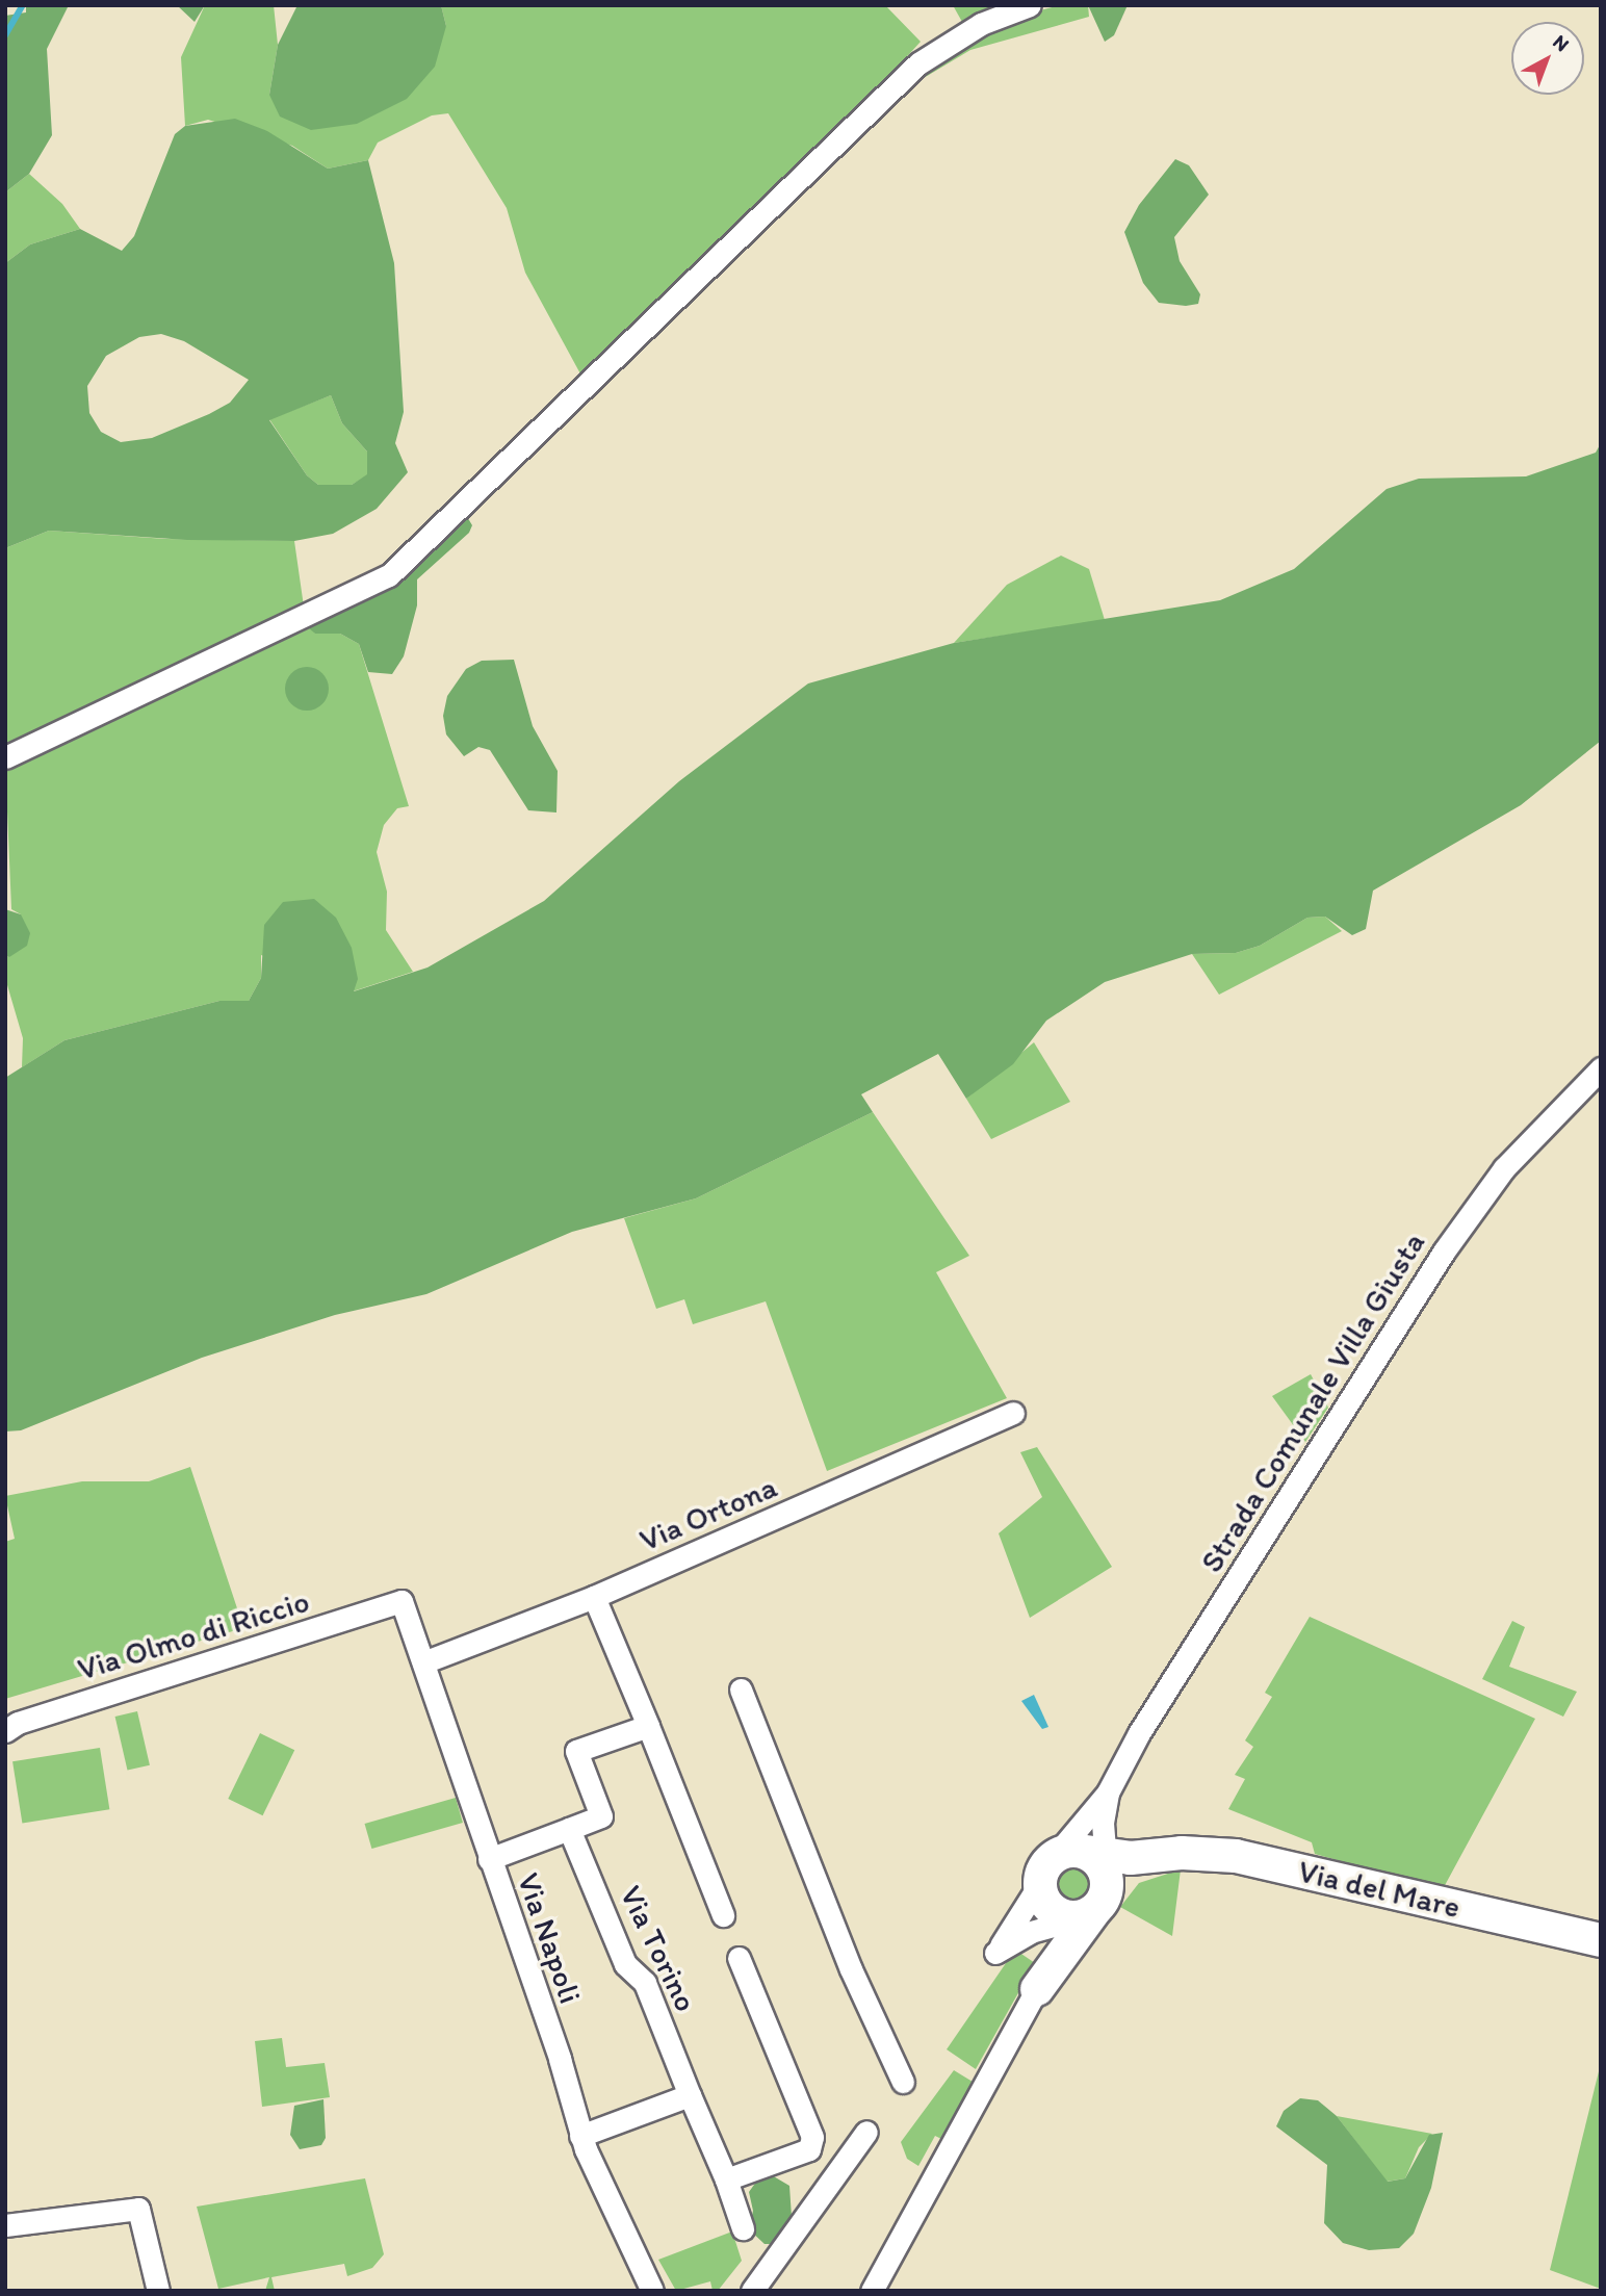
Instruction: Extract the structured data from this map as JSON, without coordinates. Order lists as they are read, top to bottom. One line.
{"streets":{"street":["Strada Comunale Villa Giusta","Via Ortona","Via Olmo di Riccio","Via del Mare","Via Napoli","Via Torino"]},"crossings":[["Via Ortona","Via Napoli"],["Via Olmo di Riccio","Via Napoli"]],"north":"top right"}
